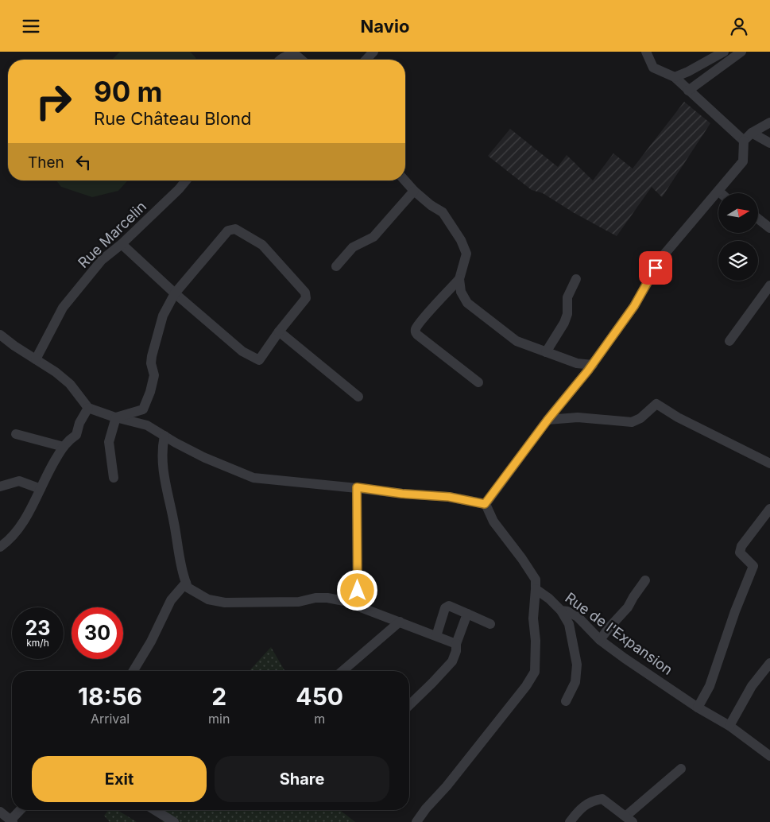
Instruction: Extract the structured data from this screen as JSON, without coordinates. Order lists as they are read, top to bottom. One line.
{"streets":{"street":["Rue Marcelin","Rue de l'Expansion"]},"north":"right","page":{"header":"Navio","turn":["90 m","Rue Château Blond"],"then":"Then","speed":"23 km/h","limit":"30","eta":["18:56","Arrival","2","min","450","m"],"buttons":["Exit","Share"]}}
